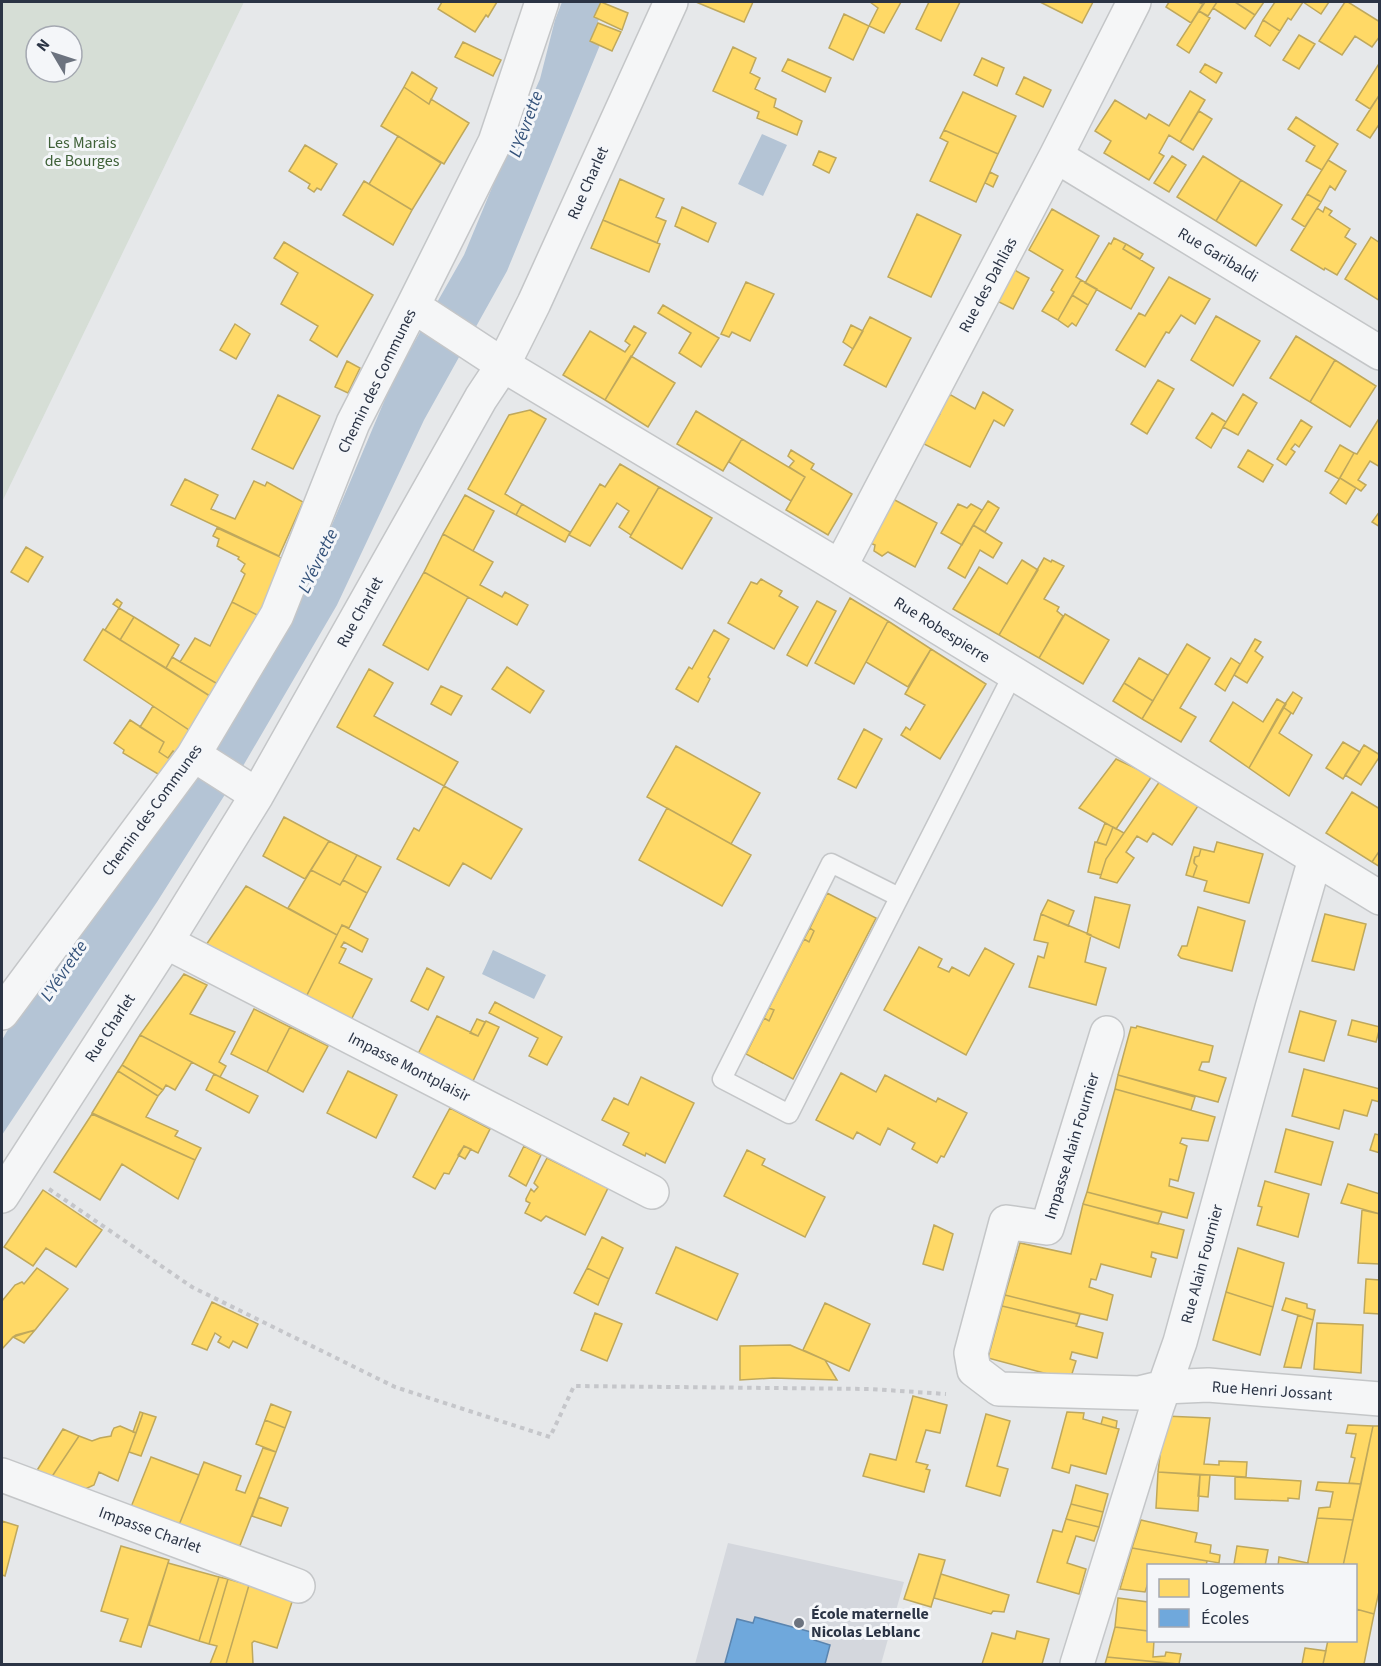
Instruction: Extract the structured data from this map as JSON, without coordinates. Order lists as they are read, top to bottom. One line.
{"streets":{"street":["Rue Charlet","Rue Garibaldi","Rue des Dahlias","Chemin des Communes","Rue Robespierre","Impasse Montplaisir","Impasse Alain Fournier","Rue Alain Fournier","Rue Henri Jossant","Impasse Charlet"]},"crossings":[["Rue Charlet","Rue Robespierre"],["Rue Charlet","Impasse Montplaisir"],["Rue Garibaldi","Rue des Dahlias"],["Rue des Dahlias","Rue Robespierre"],["Chemin des Communes","Rue Robespierre"],["Rue Robespierre","Rue Alain Fournier"],["Impasse Alain Fournier","Rue Alain Fournier"],["Impasse Alain Fournier","Rue Henri Jossant"],["Rue Alain Fournier","Rue Henri Jossant"]],"water":["L'Yévrette"],"parks":["Les Marais de Bourges"],"places":["École maternelle Nicolas Leblanc"],"legend":["Logements","Écoles"],"north":"top left"}
